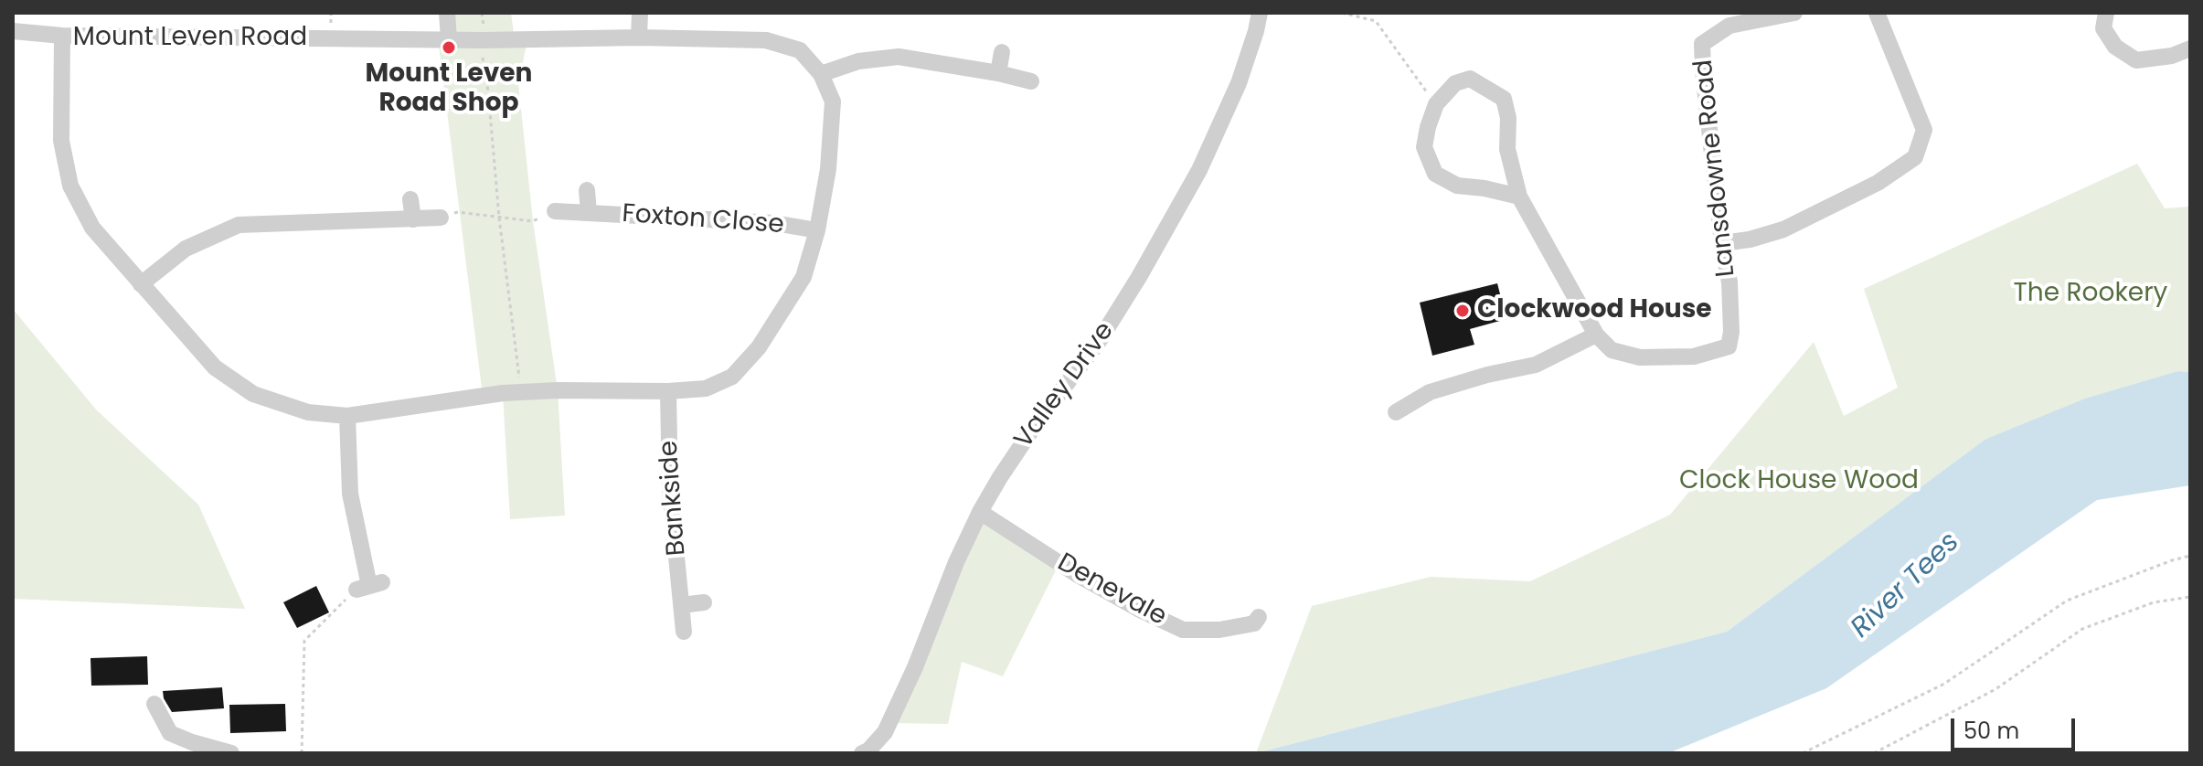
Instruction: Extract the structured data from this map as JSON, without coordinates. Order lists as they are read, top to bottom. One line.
{"streets":{"street":["Mount Leven Road","Lansdowne Road","Foxton Close","Valley Drive","Bankside","Denevale"]},"crossings":[["Mount Leven Road","Foxton Close"],["Mount Leven Road","Bankside"],["Valley Drive","Denevale"]],"water":["River Tees"],"parks":["The Rookery","Clock House Wood"],"places":["Mount Leven Road Shop","Clockwood House"],"scale_bar":"50 m"}
